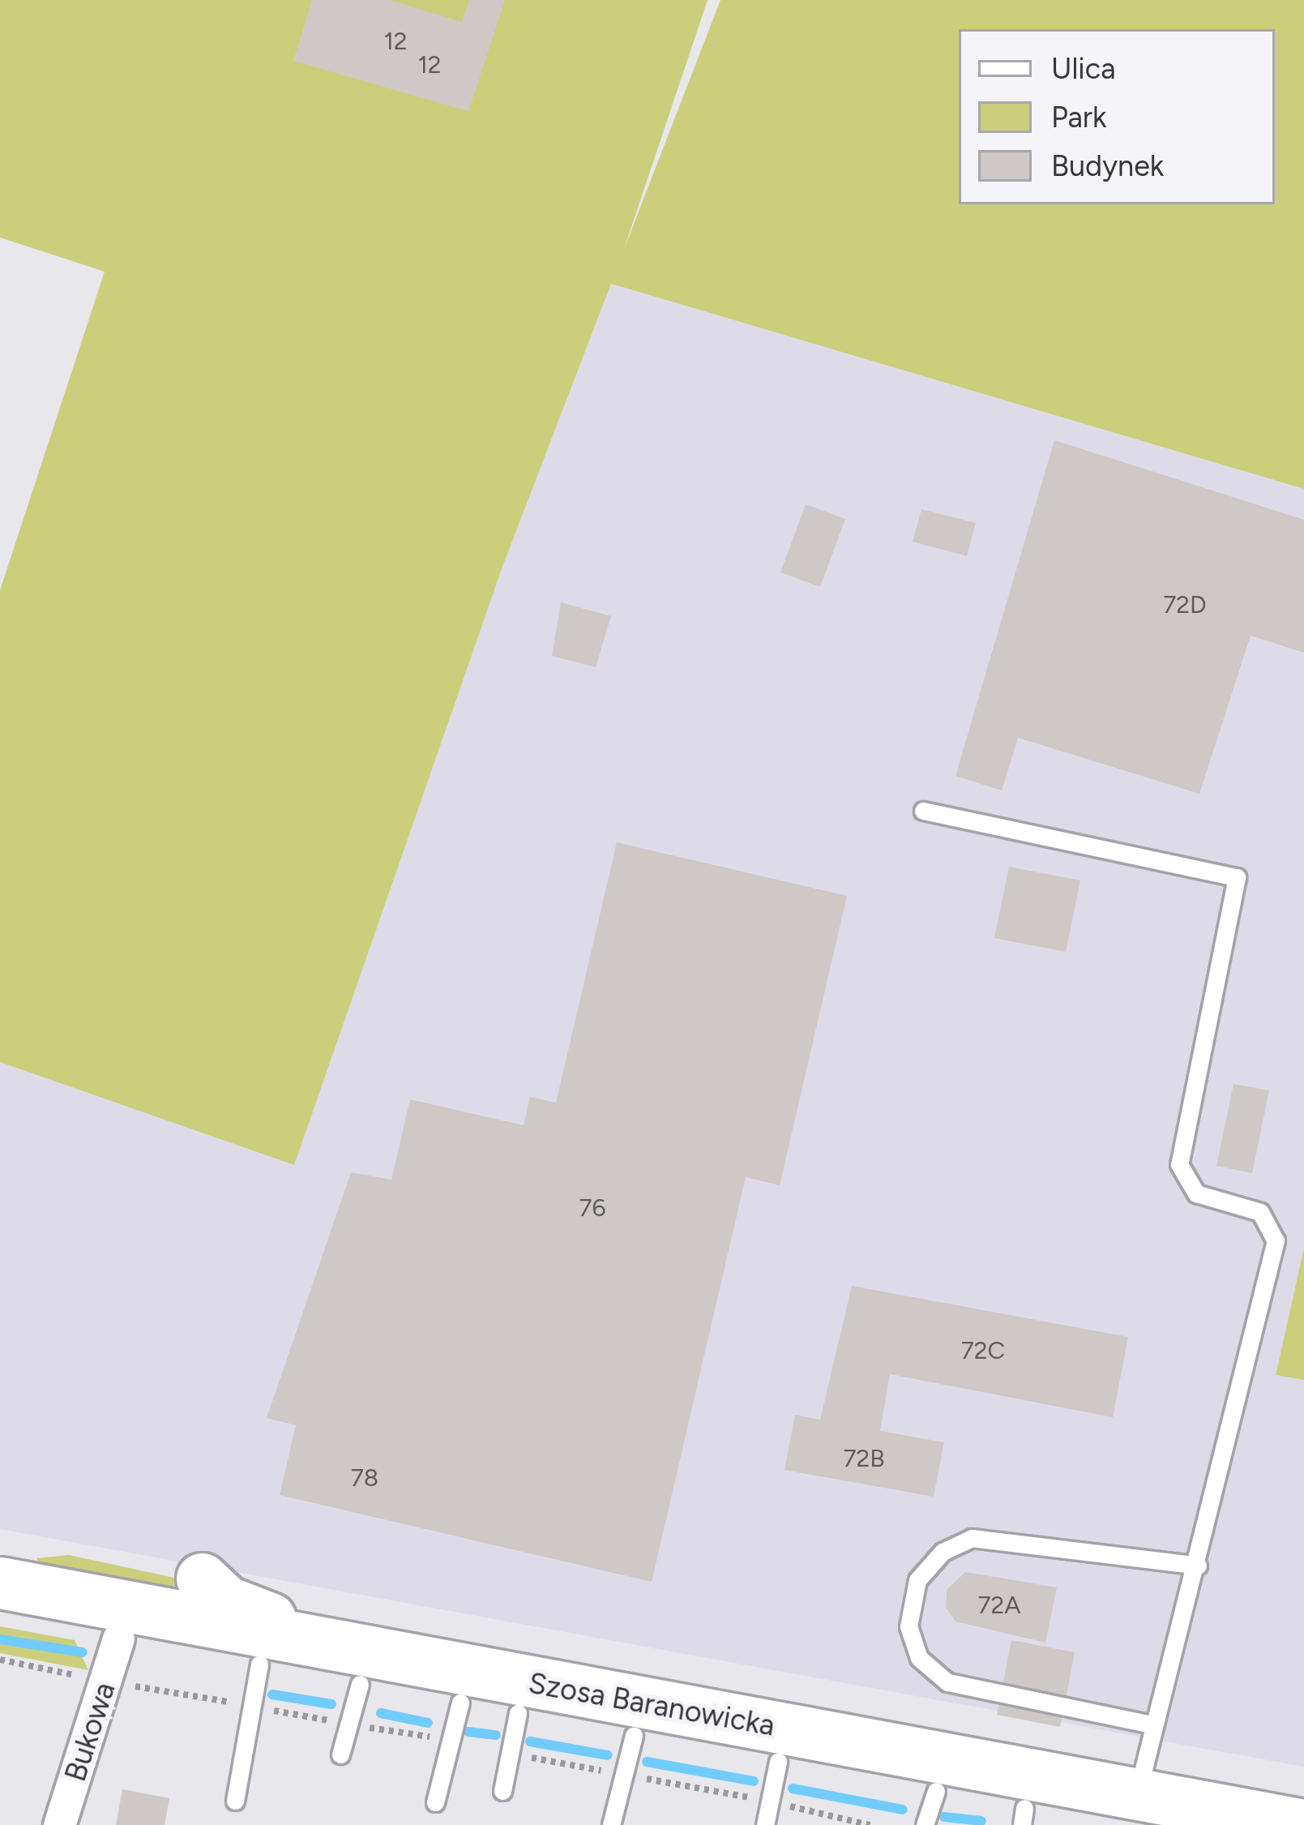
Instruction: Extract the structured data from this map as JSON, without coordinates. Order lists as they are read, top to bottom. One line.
{"streets":{"main road":["Szosa Baranowicka"],"street":["Bukowa"]},"crossings":[["Szosa Baranowicka","Bukowa"]],"house_numbers":["12","12","72D","76","72C","72B","78","72A"],"legend":["Ulica","Park","Budynek"]}
